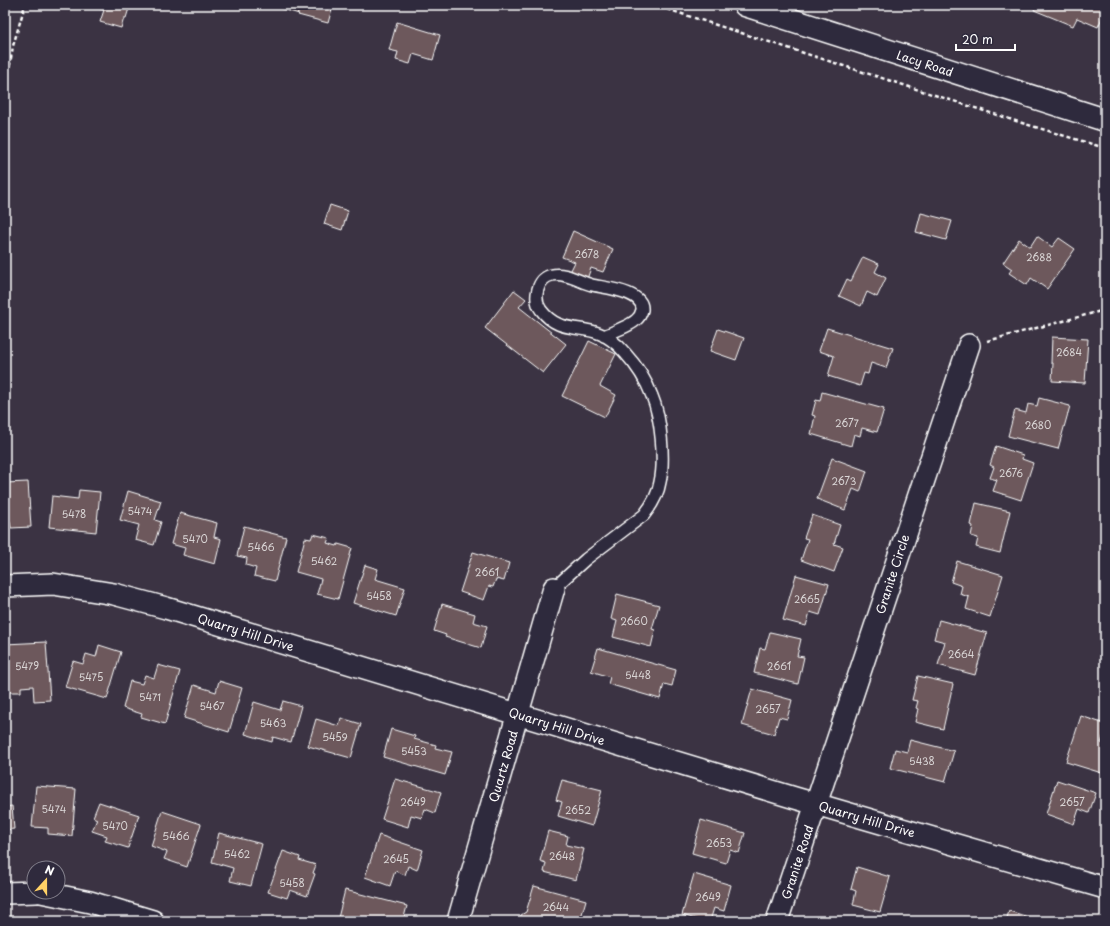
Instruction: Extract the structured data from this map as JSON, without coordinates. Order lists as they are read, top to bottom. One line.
{"streets":{"main road":["Lacy Road"],"street":["Granite Circle","Quarry Hill Drive","Quartz Road","Granite Road"]},"crossings":[["Granite Circle","Quarry Hill Drive"],["Granite Circle","Granite Road"],["Quarry Hill Drive","Quartz Road"],["Quarry Hill Drive","Granite Road"]],"house_numbers":["2678","2688","2684","2677","2680","2676","2673","5474","5478","5470","5466","5462","2661","5458","2665","2660","2664","5479","2661","5448","5475","5471","5467","2657","5463","5459","5453","5438","2649","2657","5474","2652","5470","5466","2653","5462","2648","2645","5458","2649","2644"],"scale_bar":"20 m","north":"top"}
